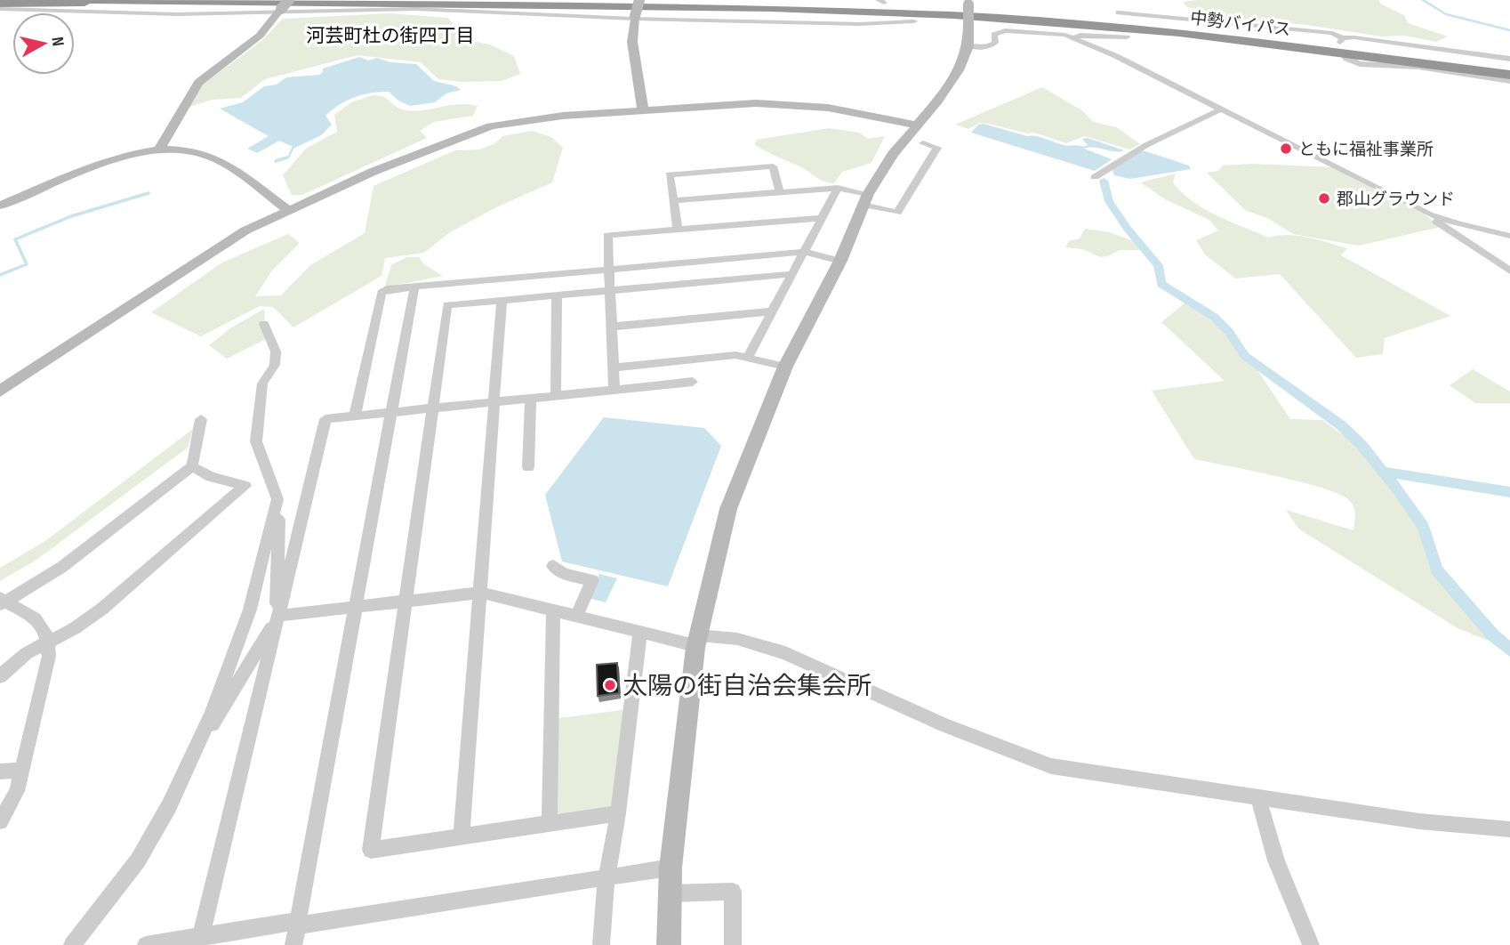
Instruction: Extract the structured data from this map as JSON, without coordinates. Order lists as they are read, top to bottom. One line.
{"streets":{"highway":["中勢バイパス"]},"districts":["河芸町杜の街四丁目"],"places":["ともに福祉事業所","郡山グラウンド","太陽の街自治会集会所"],"north":"right"}
